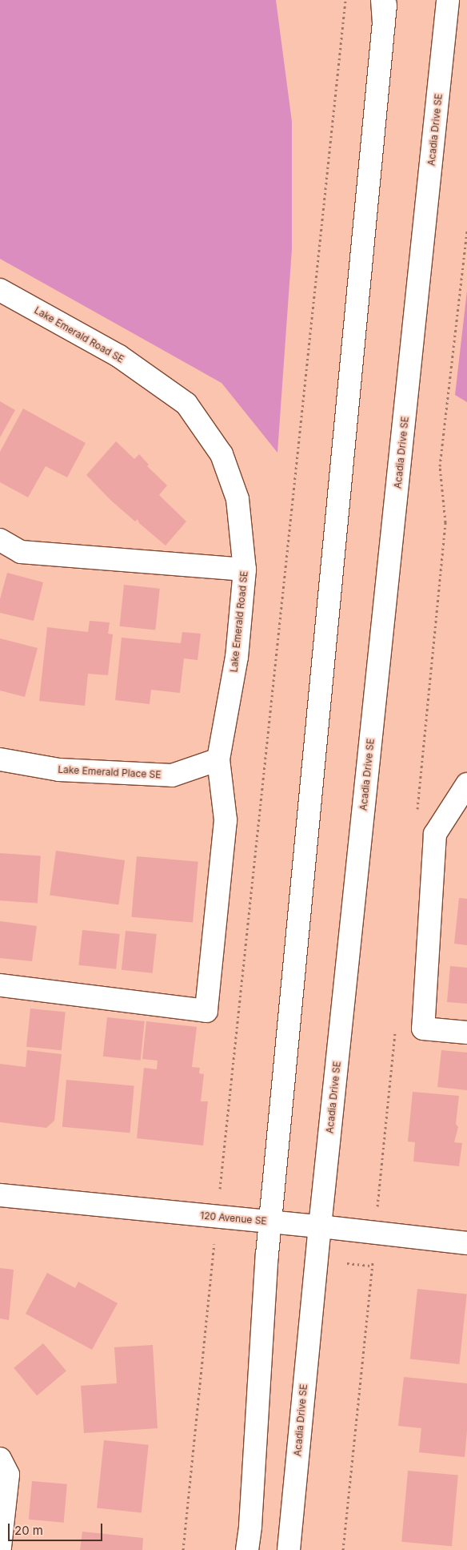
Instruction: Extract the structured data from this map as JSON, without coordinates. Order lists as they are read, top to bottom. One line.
{"streets":{"street":["Acadia Drive SE","Lake Emerald Road SE","Lake Emerald Place SE","120 Avenue SE"]},"crossings":[["Acadia Drive SE","120 Avenue SE"],["Lake Emerald Road SE","Lake Emerald Place SE"]],"scale_bar":"20 m"}
